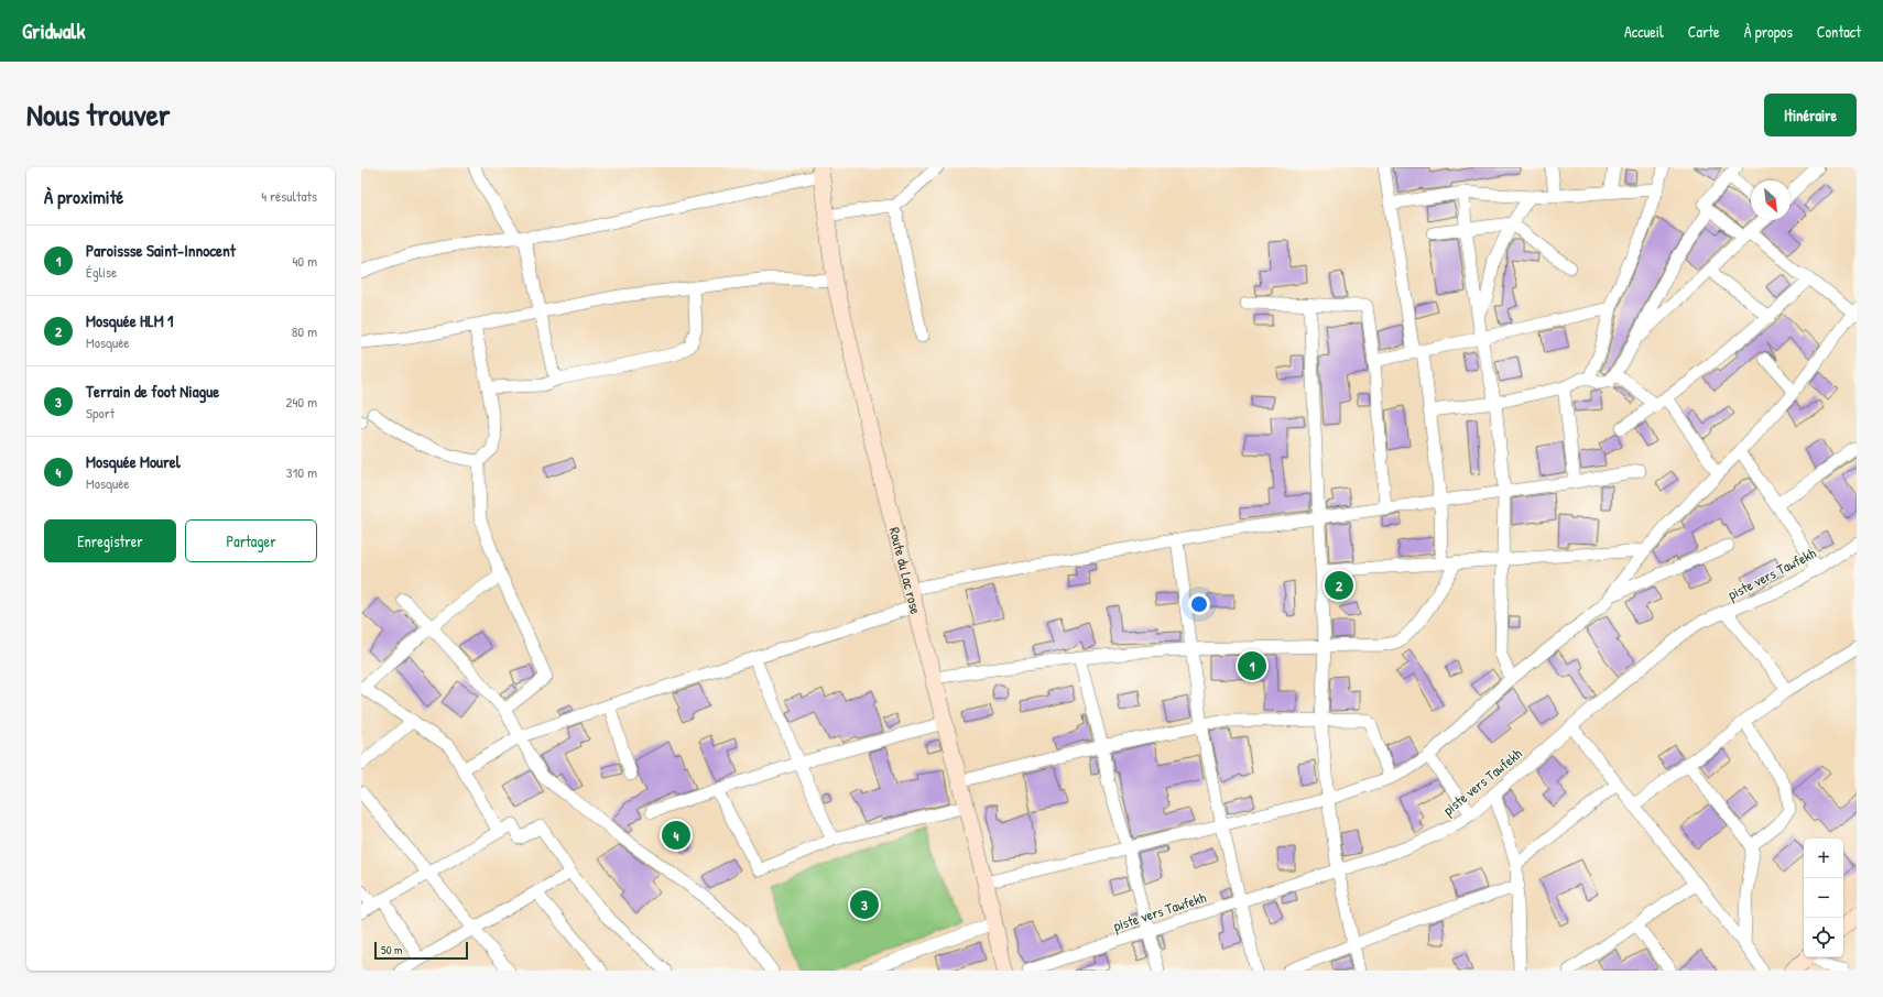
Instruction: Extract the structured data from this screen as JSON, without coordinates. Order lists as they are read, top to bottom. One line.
{"streets":{"main road":["Route du Lac rose"],"street":["piste vers Tawfekh"]},"scale_bar":"50 m","north":"bottom right","page":{"header":"Gridwalk","nav":["Accueil","Carte","À propos","Contact"],"title":"Nous trouver","buttons":["Itinéraire",["Enregistrer","Partager"]],"heading":["À proximité","4 résultats"],"list":[{"mark":"1","name":"Paroissse Saint-Innocent","note":"Église","value":"40 m"},{"mark":"2","name":"Mosquée HLM 1","note":"Mosquée","value":"80 m"},{"mark":"3","name":"Terrain de foot Niague","note":"Sport","value":"240 m"},{"mark":"4","name":"Mosquée Mourel","note":"Mosquée","value":"310 m"}],"pins":["2","1","4","3"],"map_buttons":["+","−"],"scale":"50 m"}}
